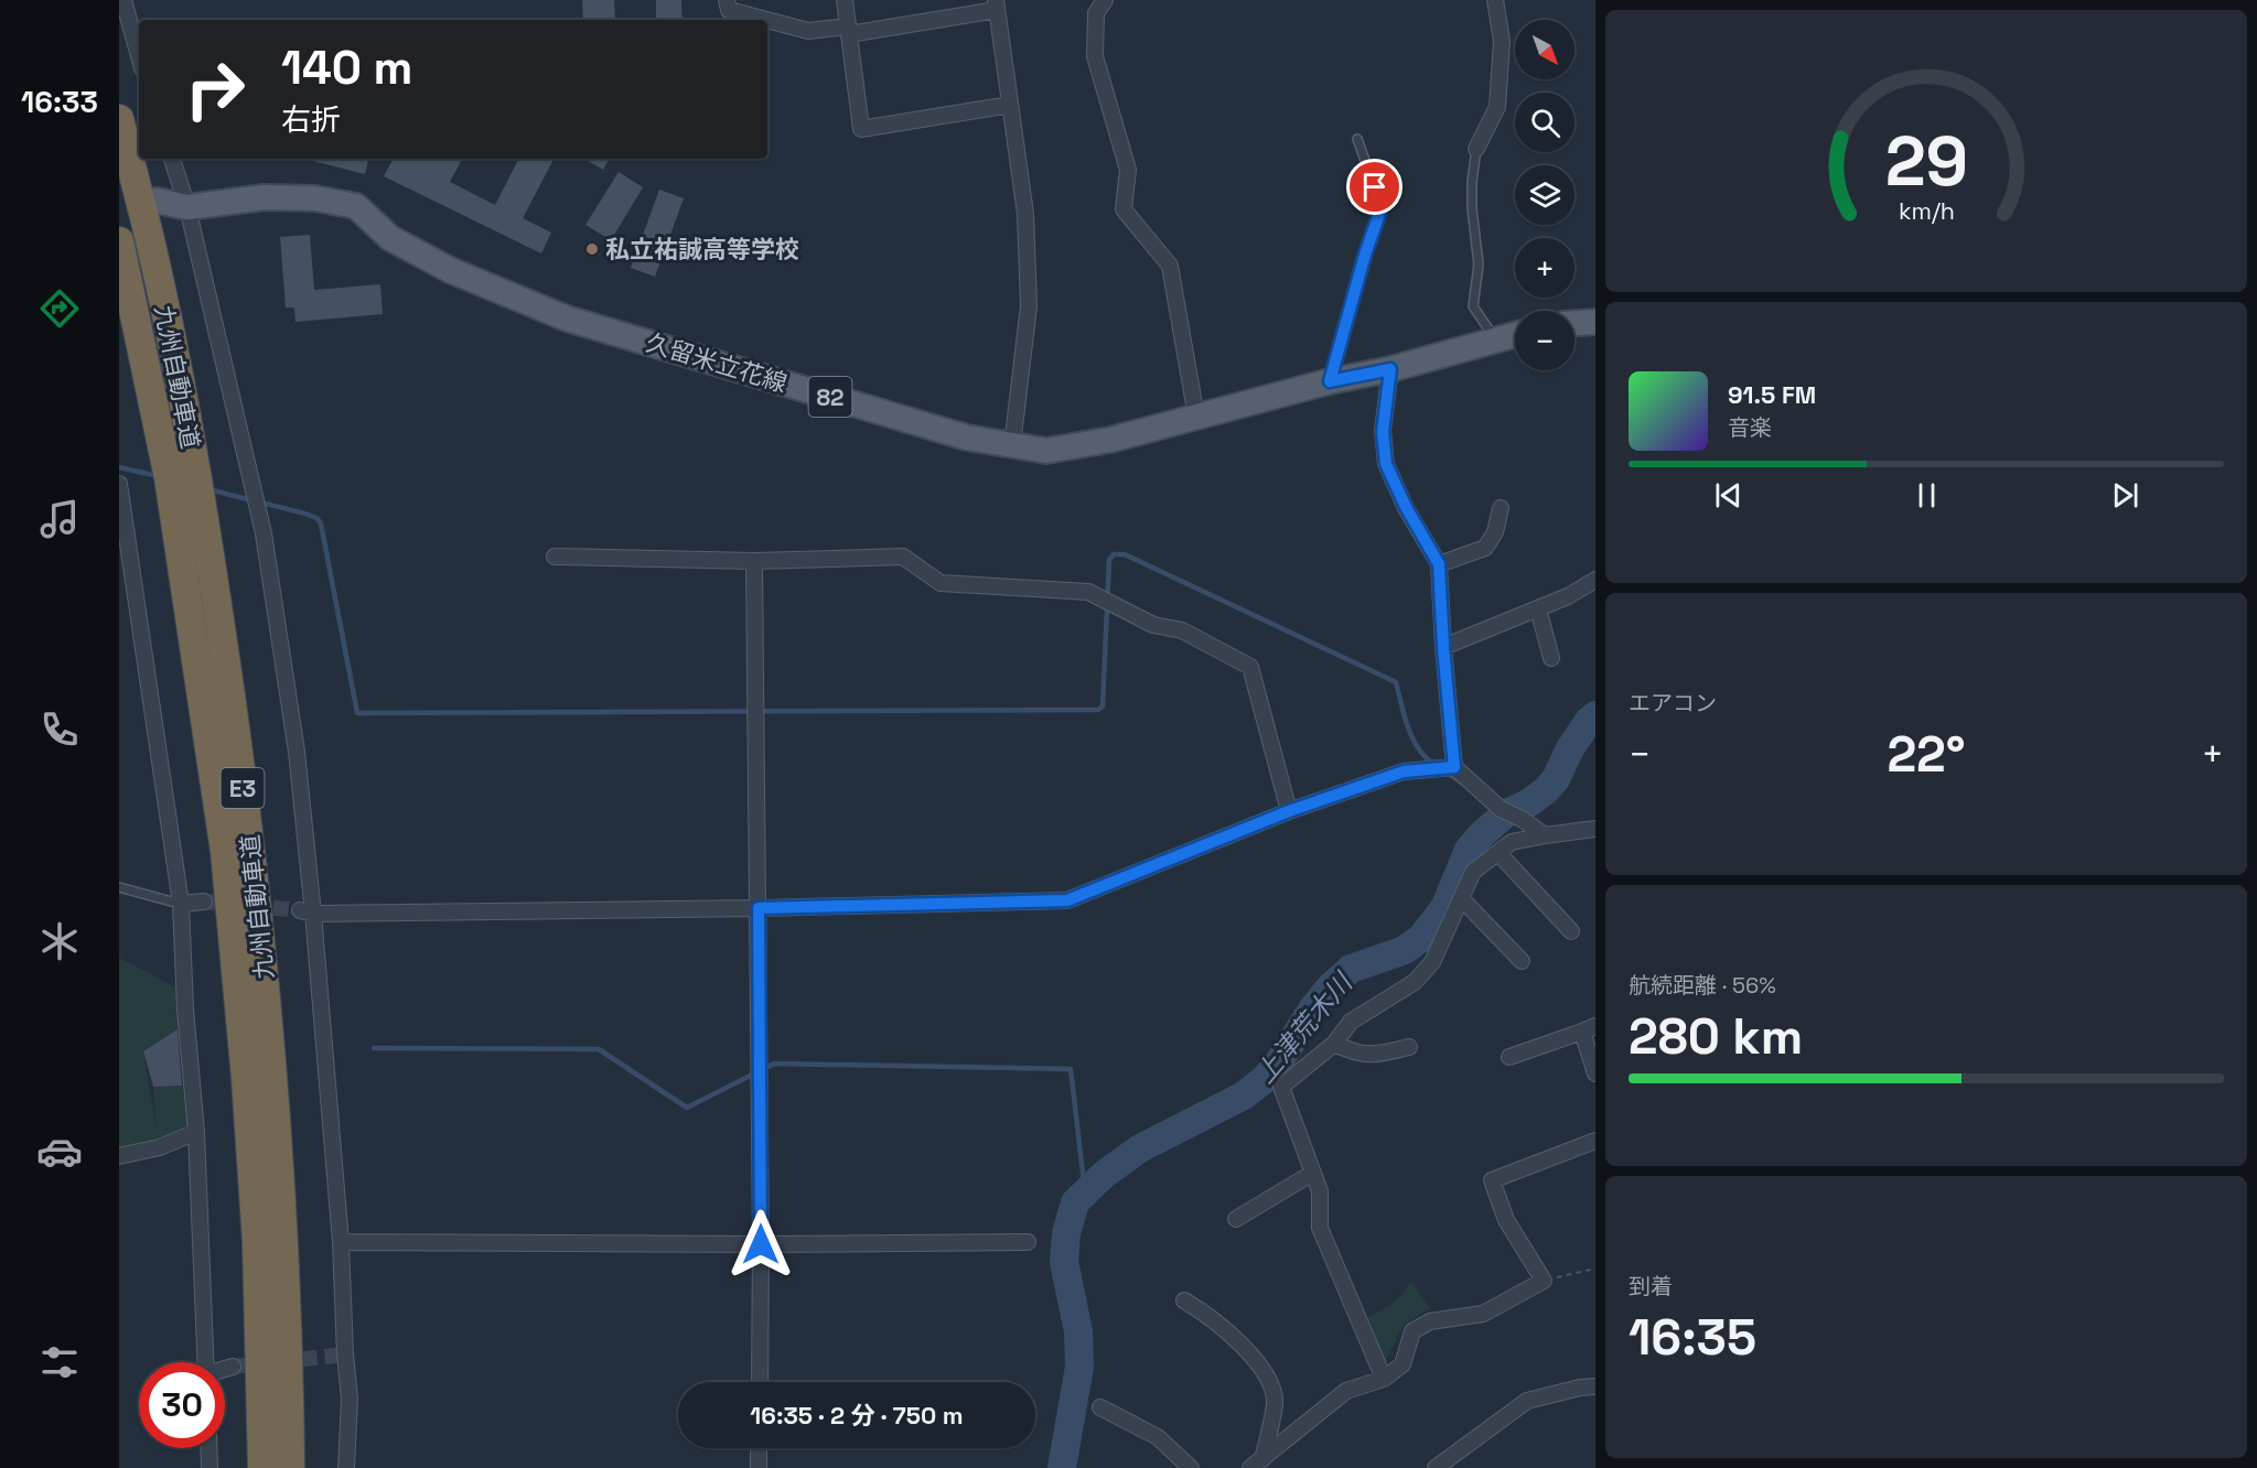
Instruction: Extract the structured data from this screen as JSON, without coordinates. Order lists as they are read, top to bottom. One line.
{"streets":{"highway":["九州自動車道","E3"],"main road":["久留米立花線","82"]},"water":["上津荒木川"],"places":["私立祐誠高等学校"],"north":"bottom right","page":{"tabs":"16:33","map_buttons":["+","−"],"turn":["140 m","右折"],"song":["91.5 FM","音楽"],"tile":["エアコン",["航続距離 · 56%","280 km"],["到着","16:35"]],"heat":["−","22°","+"],"limit":"30","trip":"16:35 · 2 分 · 750 m","gauge":["29","km/h"]}}
